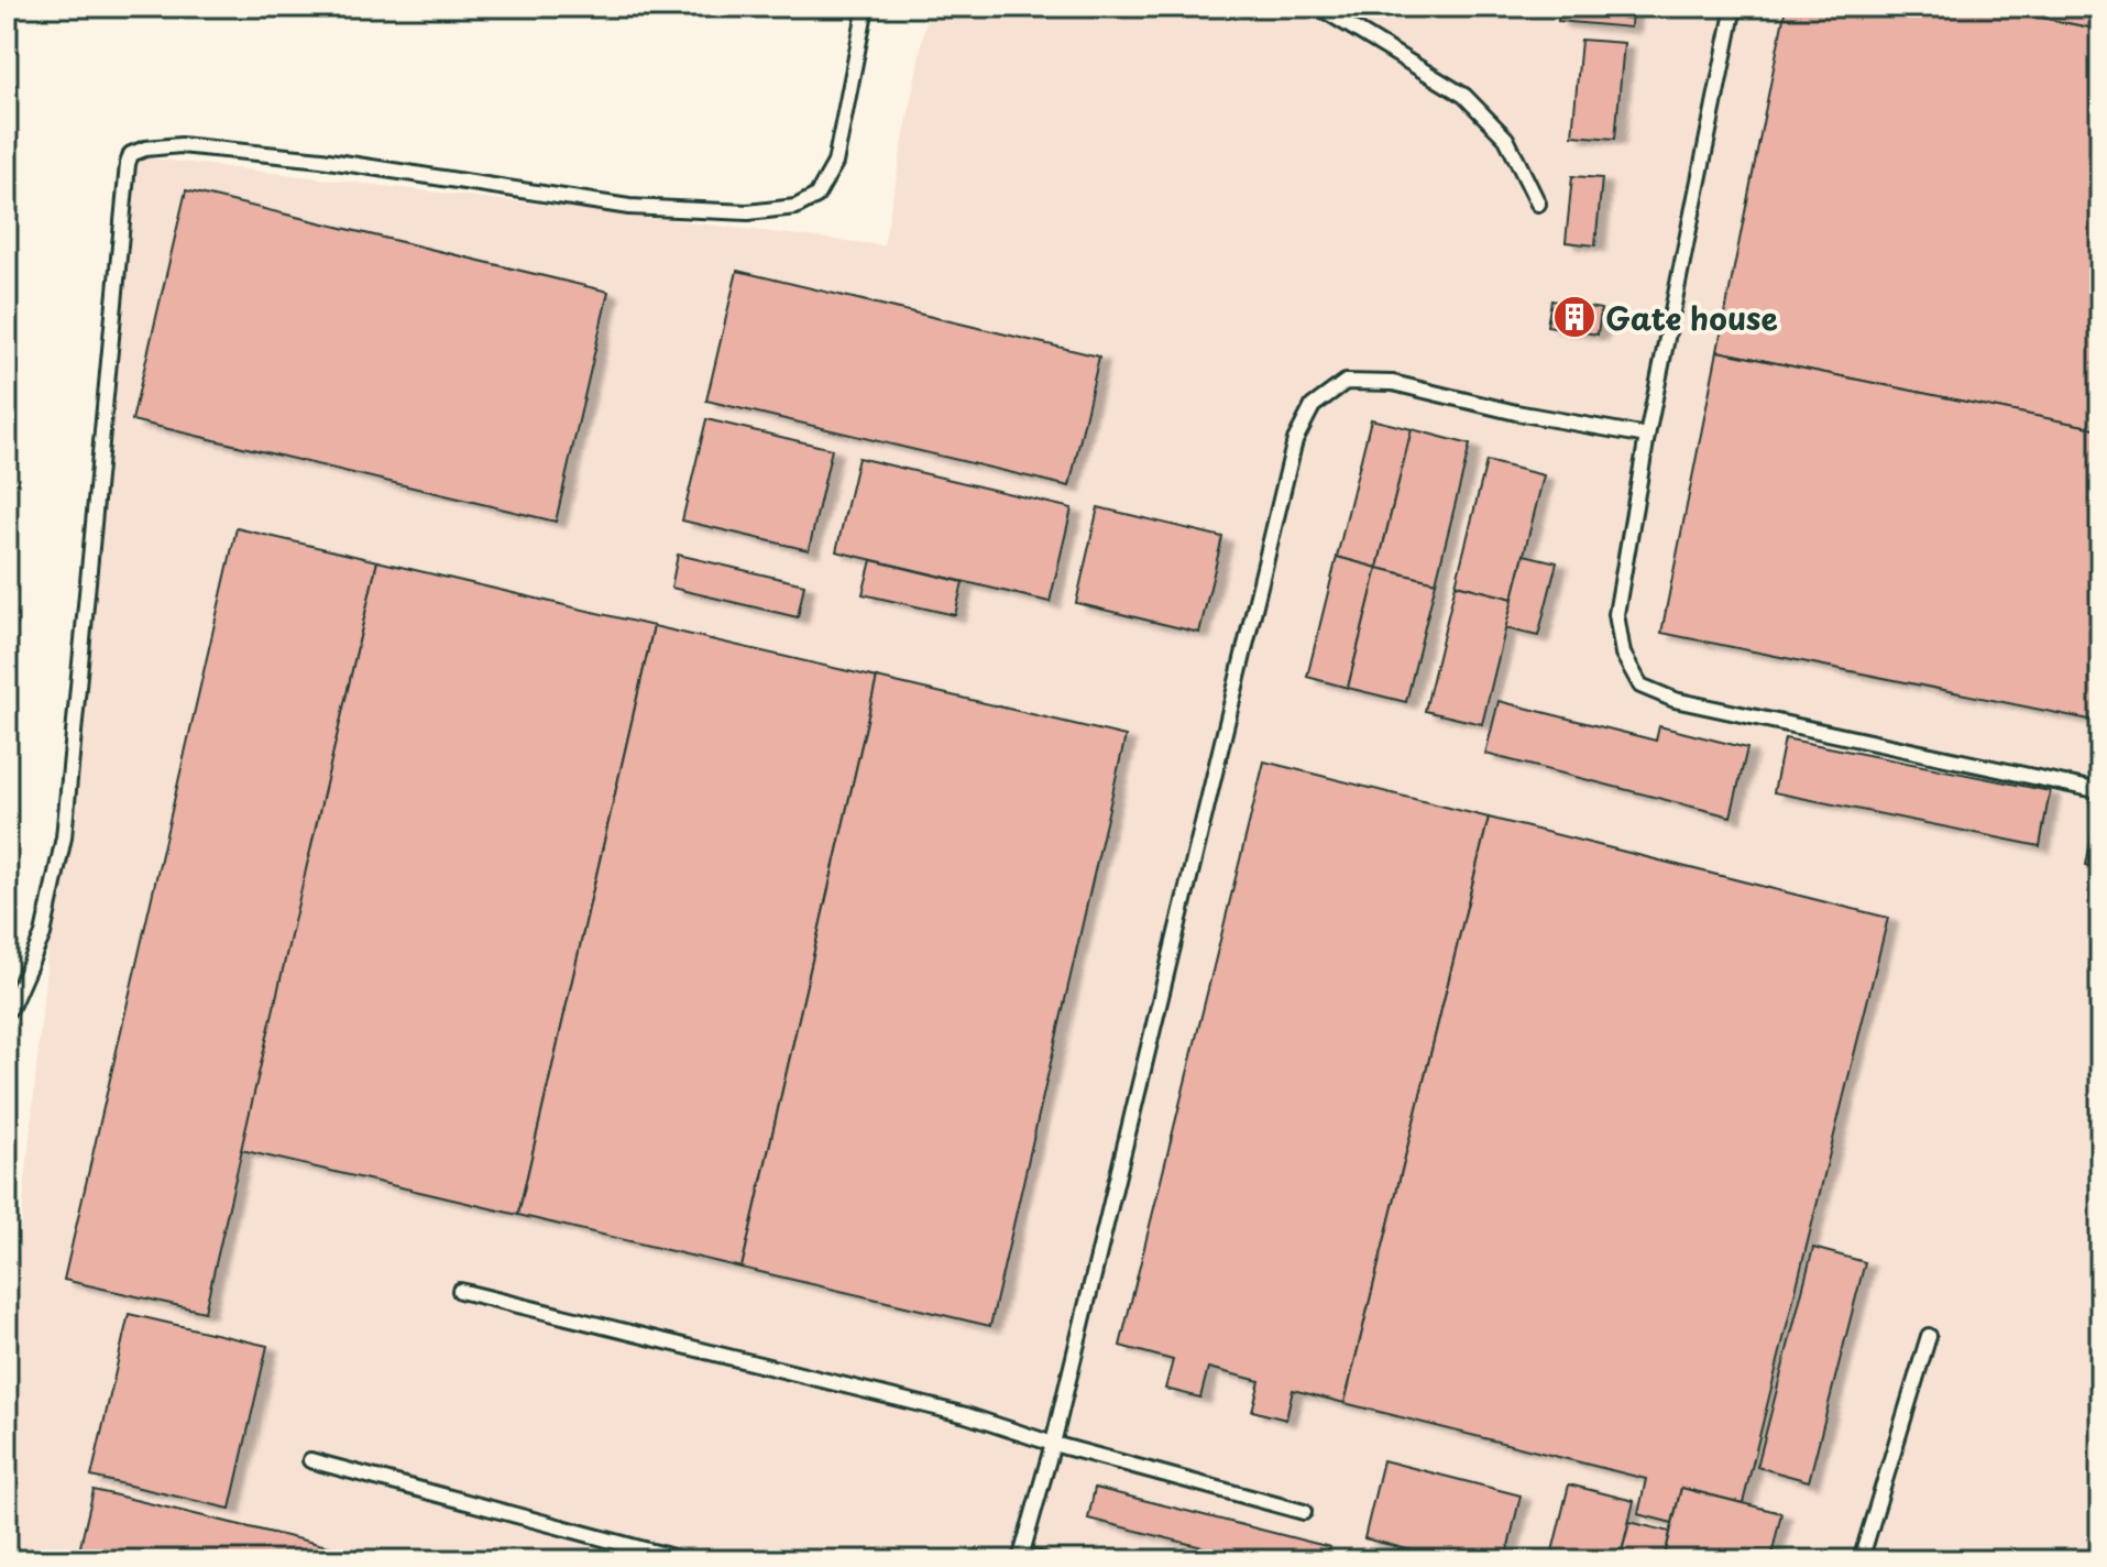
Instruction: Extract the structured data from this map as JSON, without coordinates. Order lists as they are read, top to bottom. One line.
{"places":{"building":["Gate house"]}}
